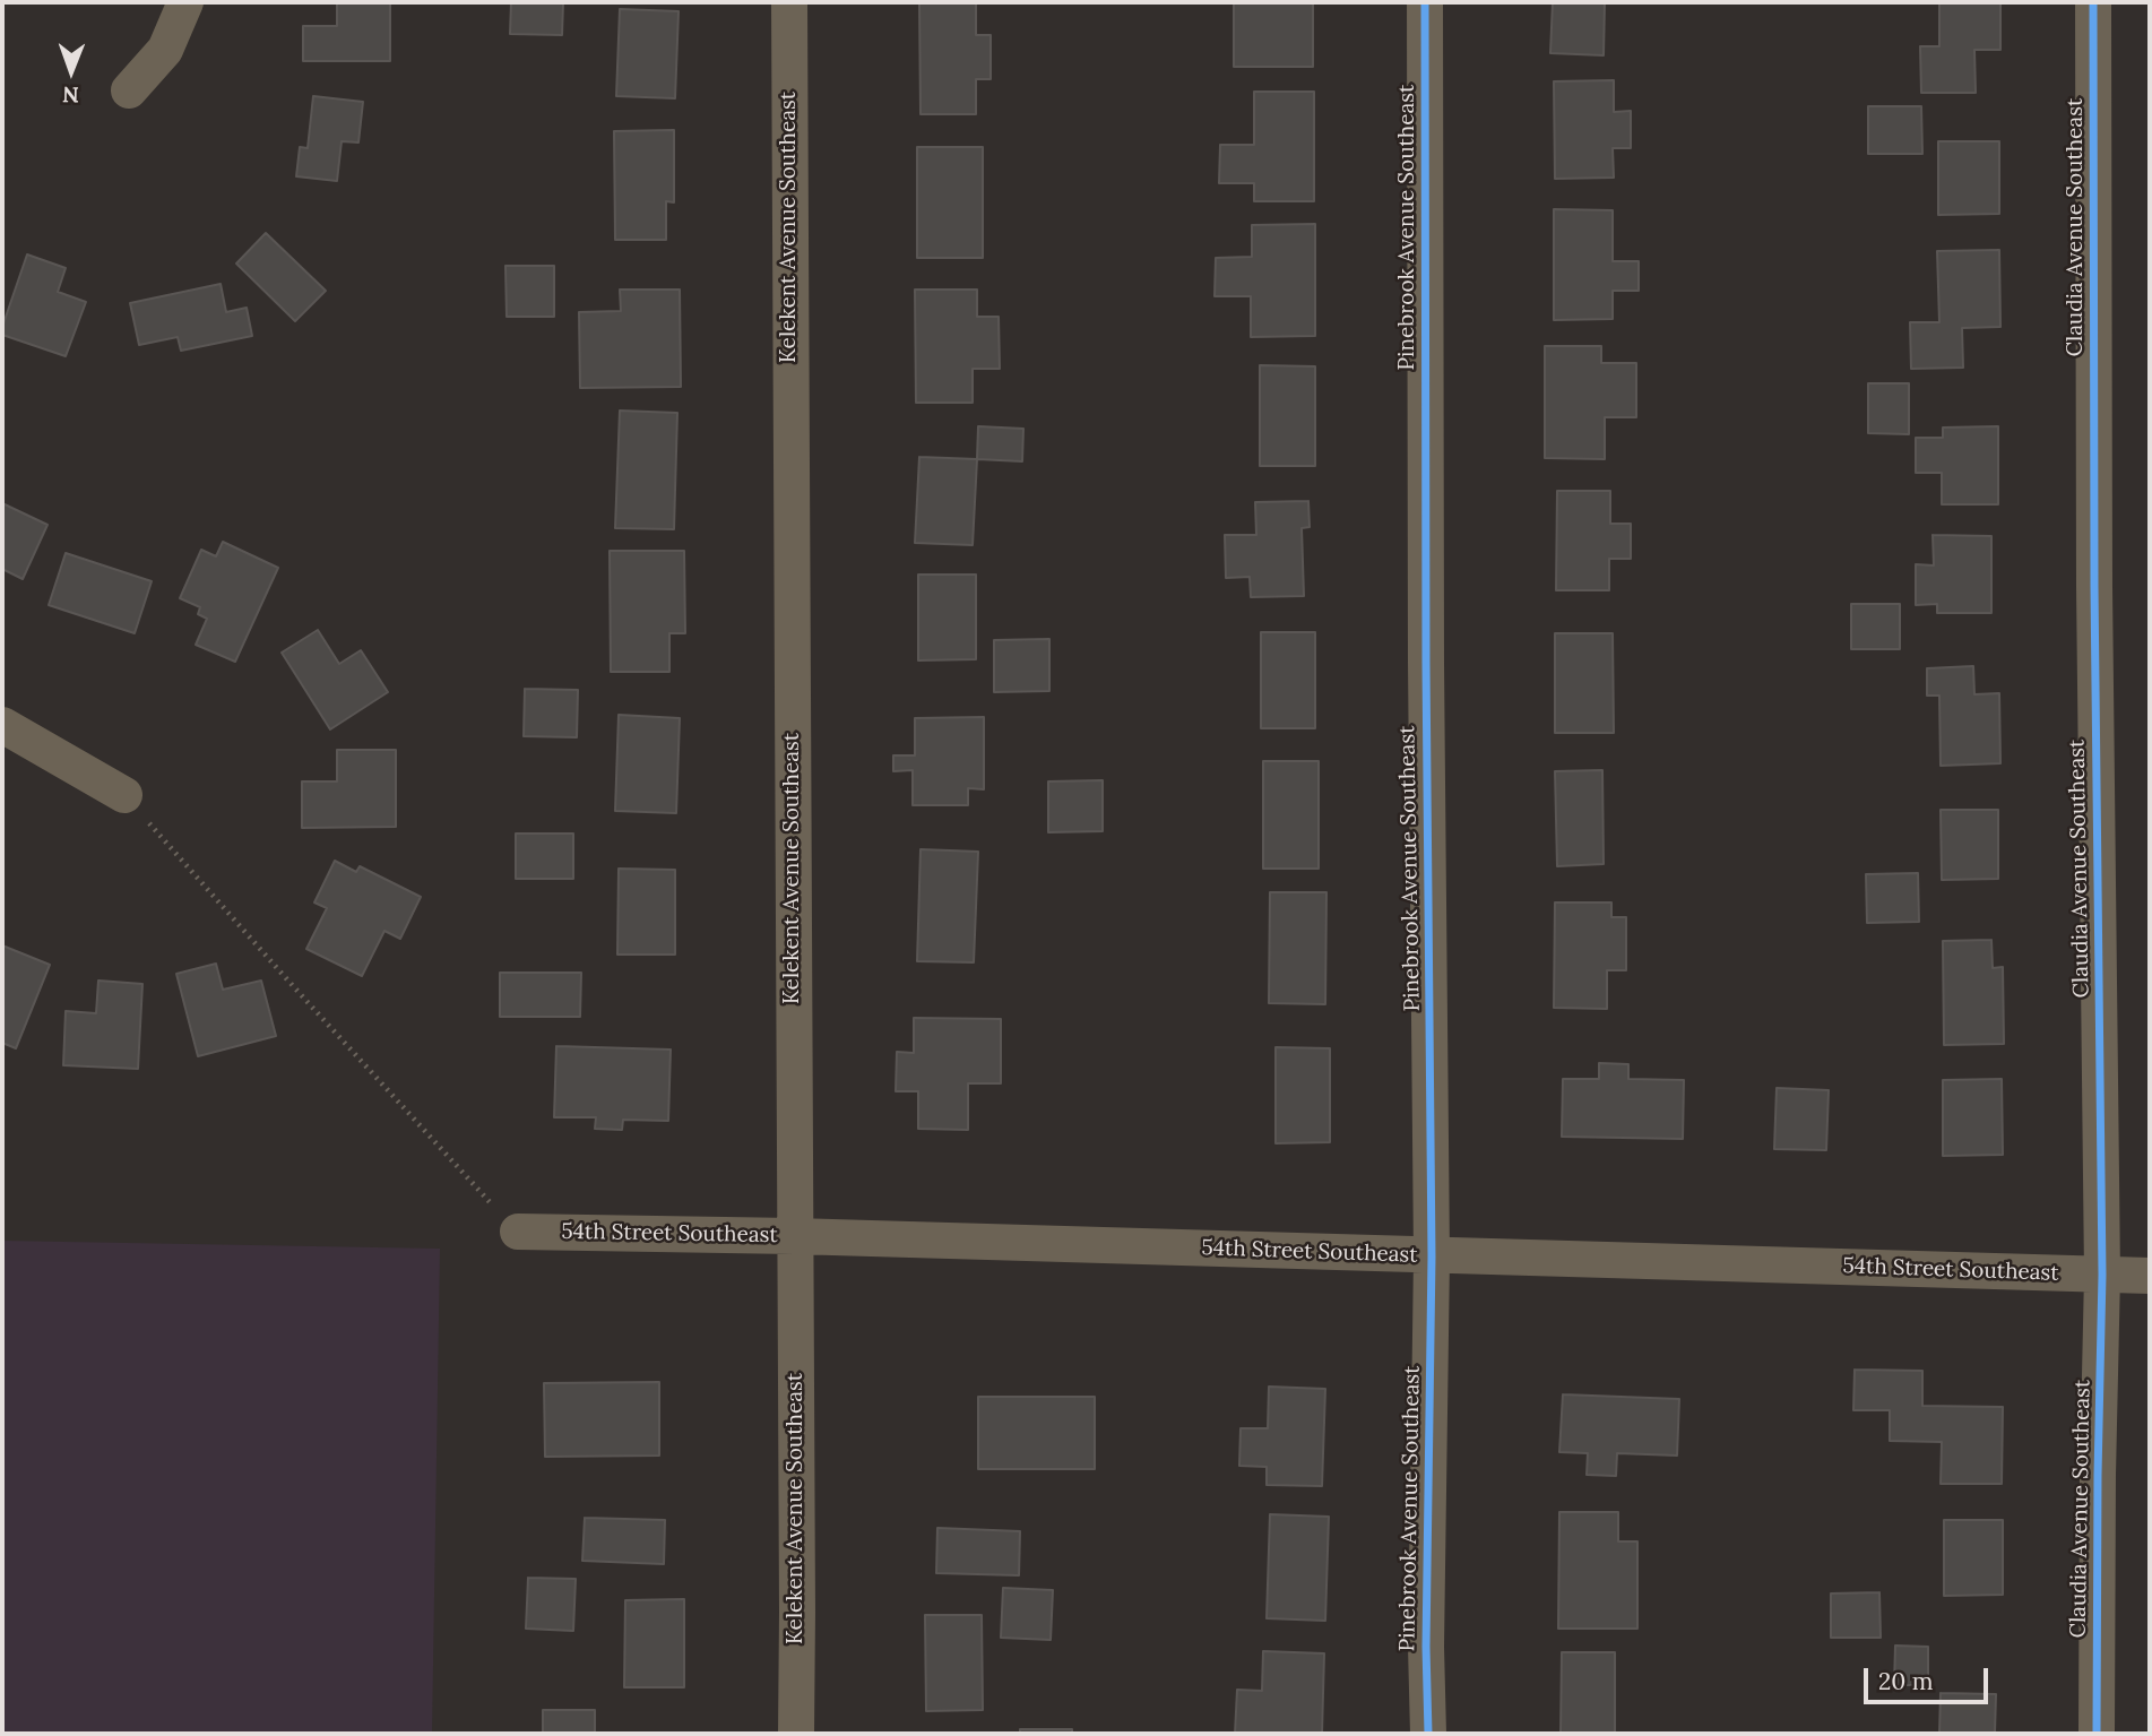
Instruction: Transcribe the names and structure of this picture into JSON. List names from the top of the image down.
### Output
{
  "streets": {
    "street": [
      "Kelekent Avenue Southeast",
      "Pinebrook Avenue Southeast",
      "Claudia Avenue Southeast",
      "54th Street Southeast"
    ]
  },
  "crossings": [
    ["Kelekent Avenue Southeast", "54th Street Southeast"],
    ["Pinebrook Avenue Southeast", "54th Street Southeast"],
    ["Claudia Avenue Southeast", "54th Street Southeast"]
  ],
  "scale_bar": "20 m",
  "north": "bottom"
}
